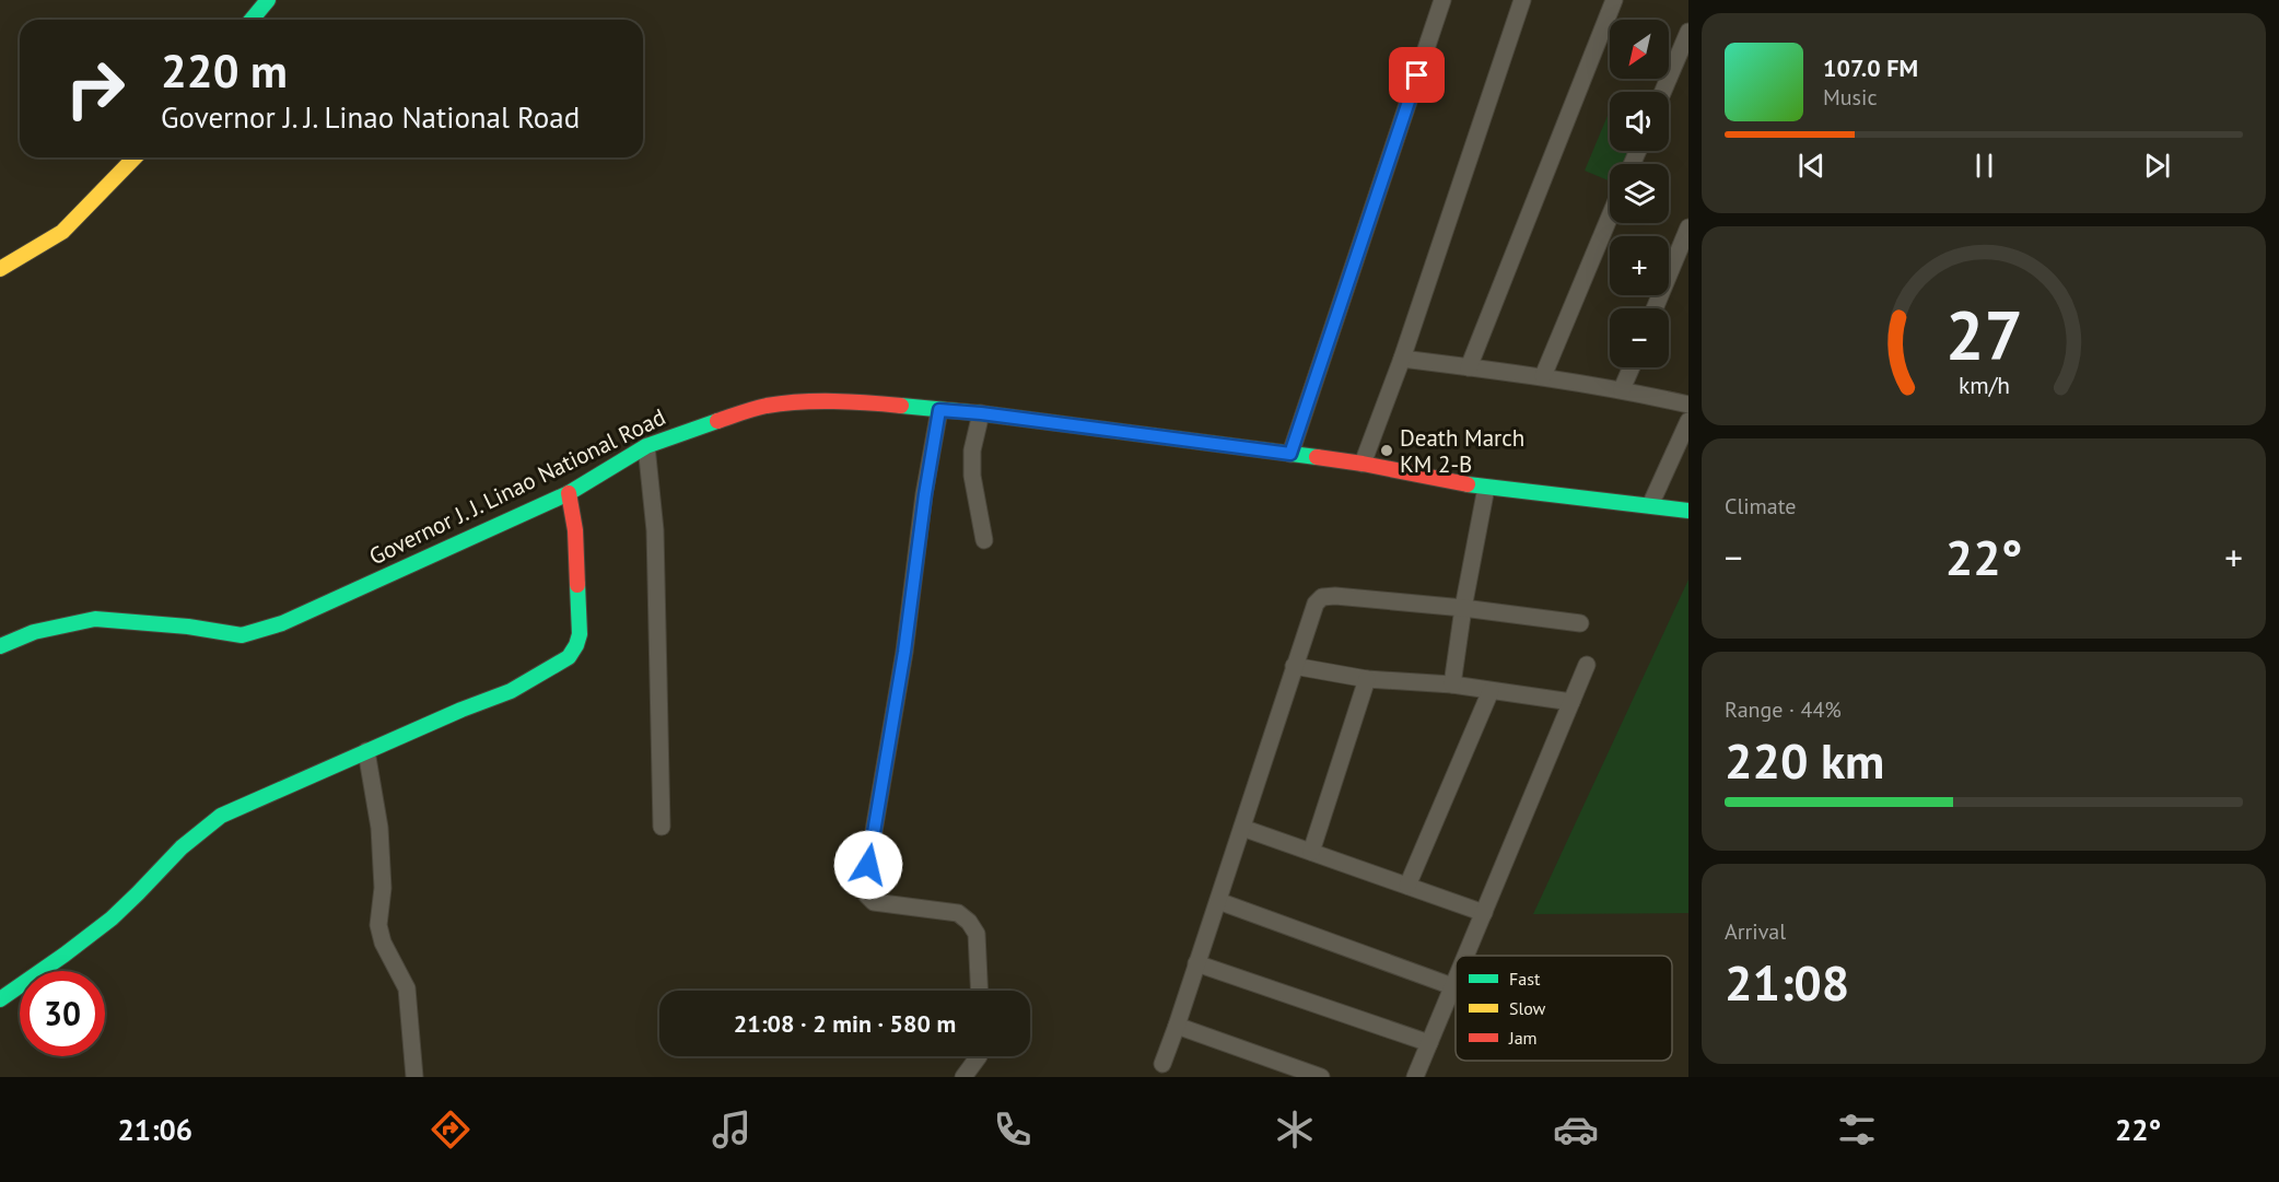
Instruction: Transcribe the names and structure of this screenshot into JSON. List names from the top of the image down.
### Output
{
  "streets": {
    "main road": ["Governor J. J. Linao National Road"]
  },
  "places": ["Death March KM 2-B"],
  "legend": ["Fast", "Slow", "Jam"],
  "north": "bottom left",
  "page": {
    "map_buttons": ["+", "−"],
    "turn": ["220 m", "Governor J. J. Linao National Road"],
    "song": ["107.0 FM", "Music"],
    "tile": [
      "Climate",
      ["Range · 44%", "220 km"],
      ["Arrival", "21:08"]
    ],
    "heat": ["−", "22°", "+"],
    "limit": "30",
    "trip": "21:08 · 2 min · 580 m",
    "tabs": ["21:06", "22°"],
    "gauge": ["27", "km/h"]
  }
}
